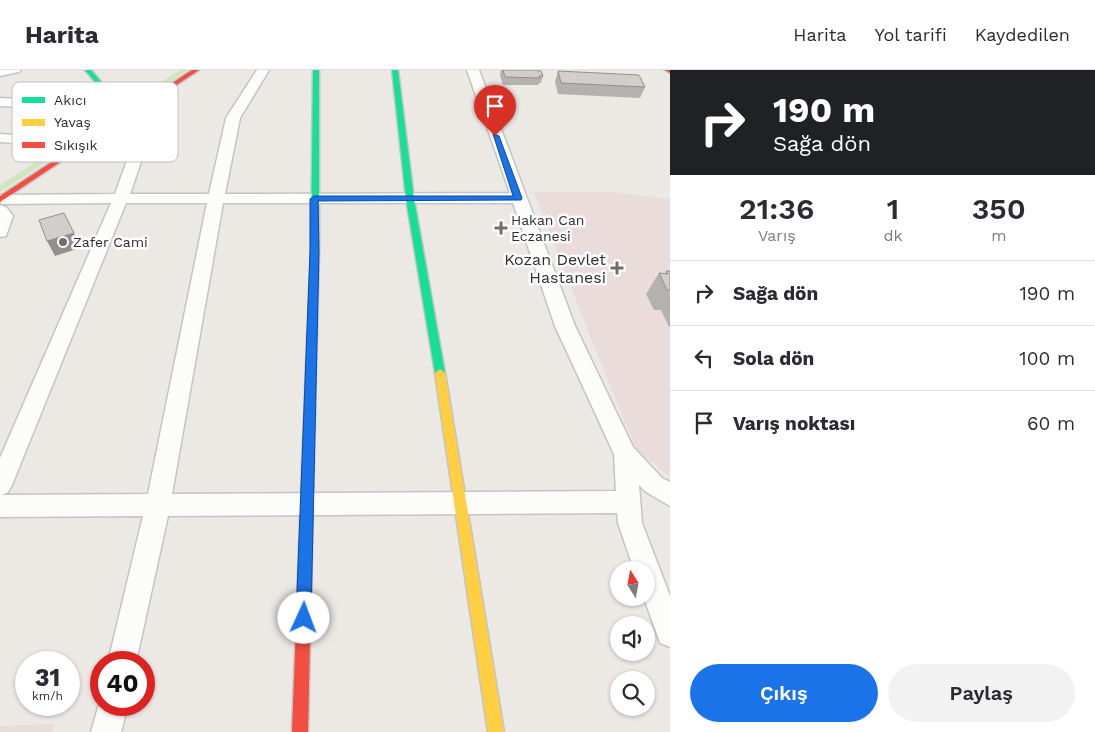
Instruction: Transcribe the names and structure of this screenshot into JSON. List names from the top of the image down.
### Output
{
  "places": {
    "health": ["Hakan Can Eczanesi", "Kozan Devlet Hastanesi"],
    "other": ["Zafer Cami"]
  },
  "legend": ["Akıcı", "Yavaş", "Sıkışık"],
  "north": "top",
  "page": {
    "header": "Harita",
    "nav": ["Harita", "Yol tarifi", "Kaydedilen"],
    "turn": ["190 m", "Sağa dön"],
    "eta": [
      "21:36",
      "Varış",
      "1",
      "dk",
      "350",
      "m"
    ],
    "list": [
      {
        "name": "Sağa dön",
        "value": "190 m"
      },
      {
        "name": "Sola dön",
        "value": "100 m"
      },
      {
        "name": "Varış noktası",
        "value": "60 m"
      }
    ],
    "speed": "31 km/h",
    "limit": "40",
    "buttons": ["Çıkış", "Paylaş"]
  }
}
